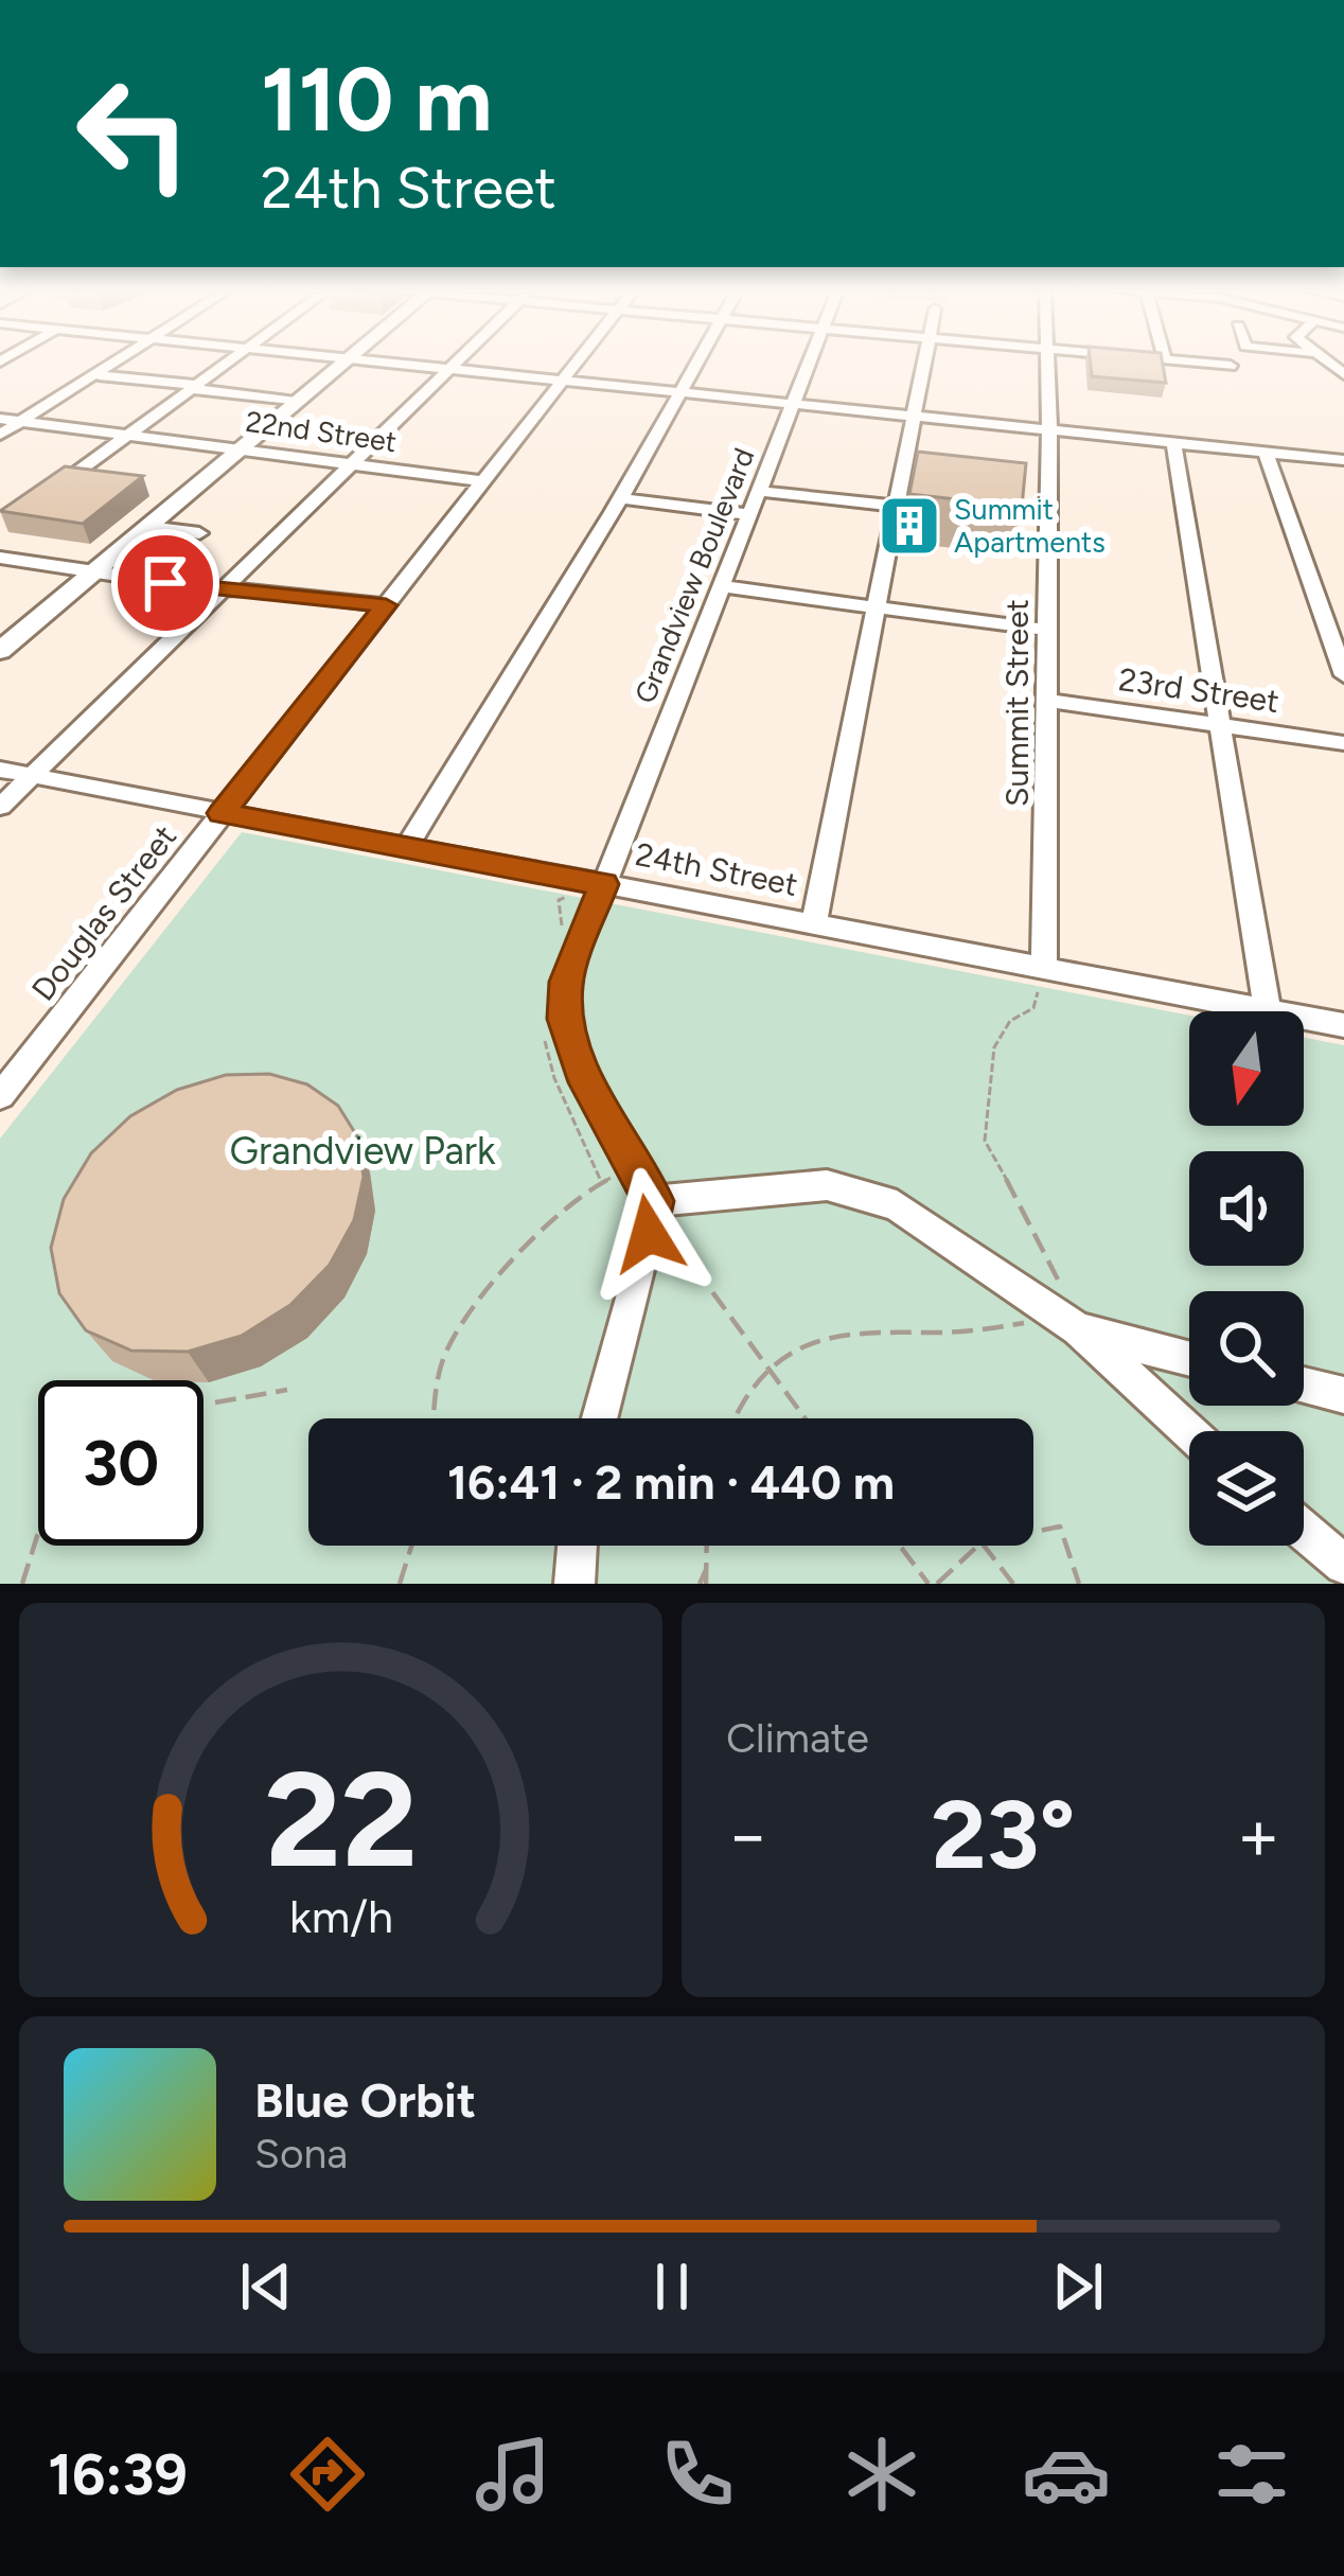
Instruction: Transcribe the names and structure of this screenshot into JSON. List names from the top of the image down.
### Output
{
  "streets": {
    "street": [
      "22nd Street",
      "Grandview Boulevard",
      "23rd Street",
      "Summit Street",
      "24th Street",
      "Douglas Street"
    ]
  },
  "crossings": [
    ["22nd Street", "Douglas Street"],
    ["Grandview Boulevard", "24th Street"],
    ["23rd Street", "Summit Street"],
    ["Summit Street", "24th Street"],
    ["24th Street", "Douglas Street"]
  ],
  "parks": ["Grandview Park"],
  "places": {
    "building": ["Summit Apartments"]
  },
  "north": "bottom",
  "page": {
    "turn": ["110 m", "24th Street"],
    "limit": "30",
    "trip": "16:41 · 2 min · 440 m",
    "tile": "Climate",
    "heat": ["−", "23°", "+"],
    "song": ["Blue Orbit", "Sona"],
    "tabs": "16:39",
    "gauge": ["22", "km/h"]
  }
}
